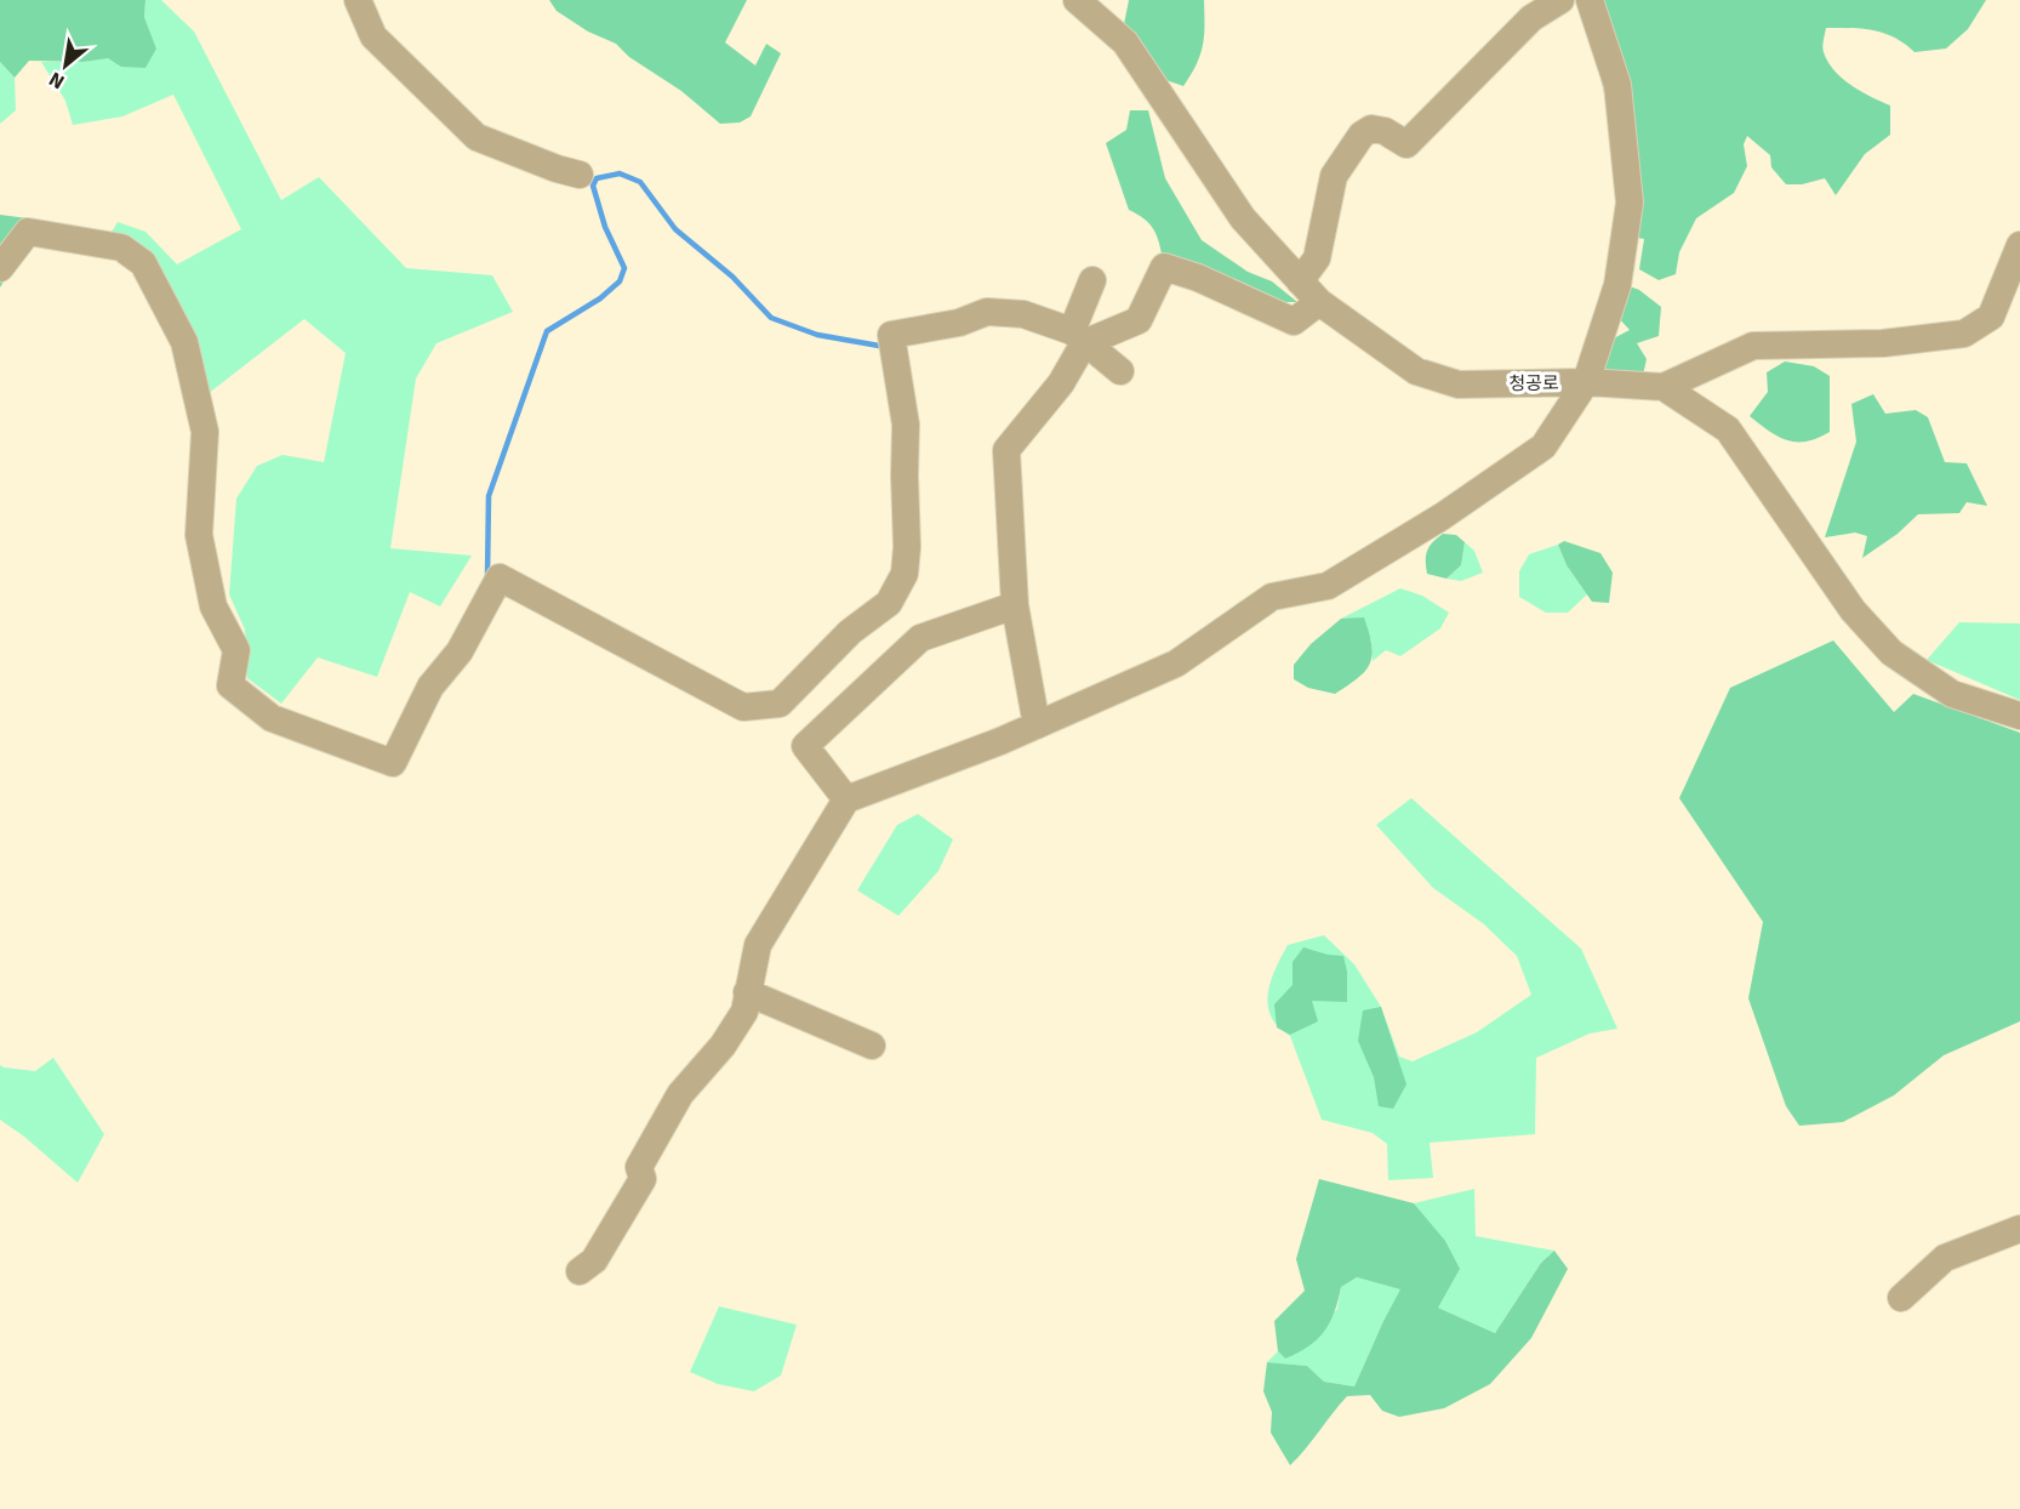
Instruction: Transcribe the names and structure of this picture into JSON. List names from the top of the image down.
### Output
{
  "streets": {
    "street": ["청공로"]
  },
  "north": "bottom left"
}
